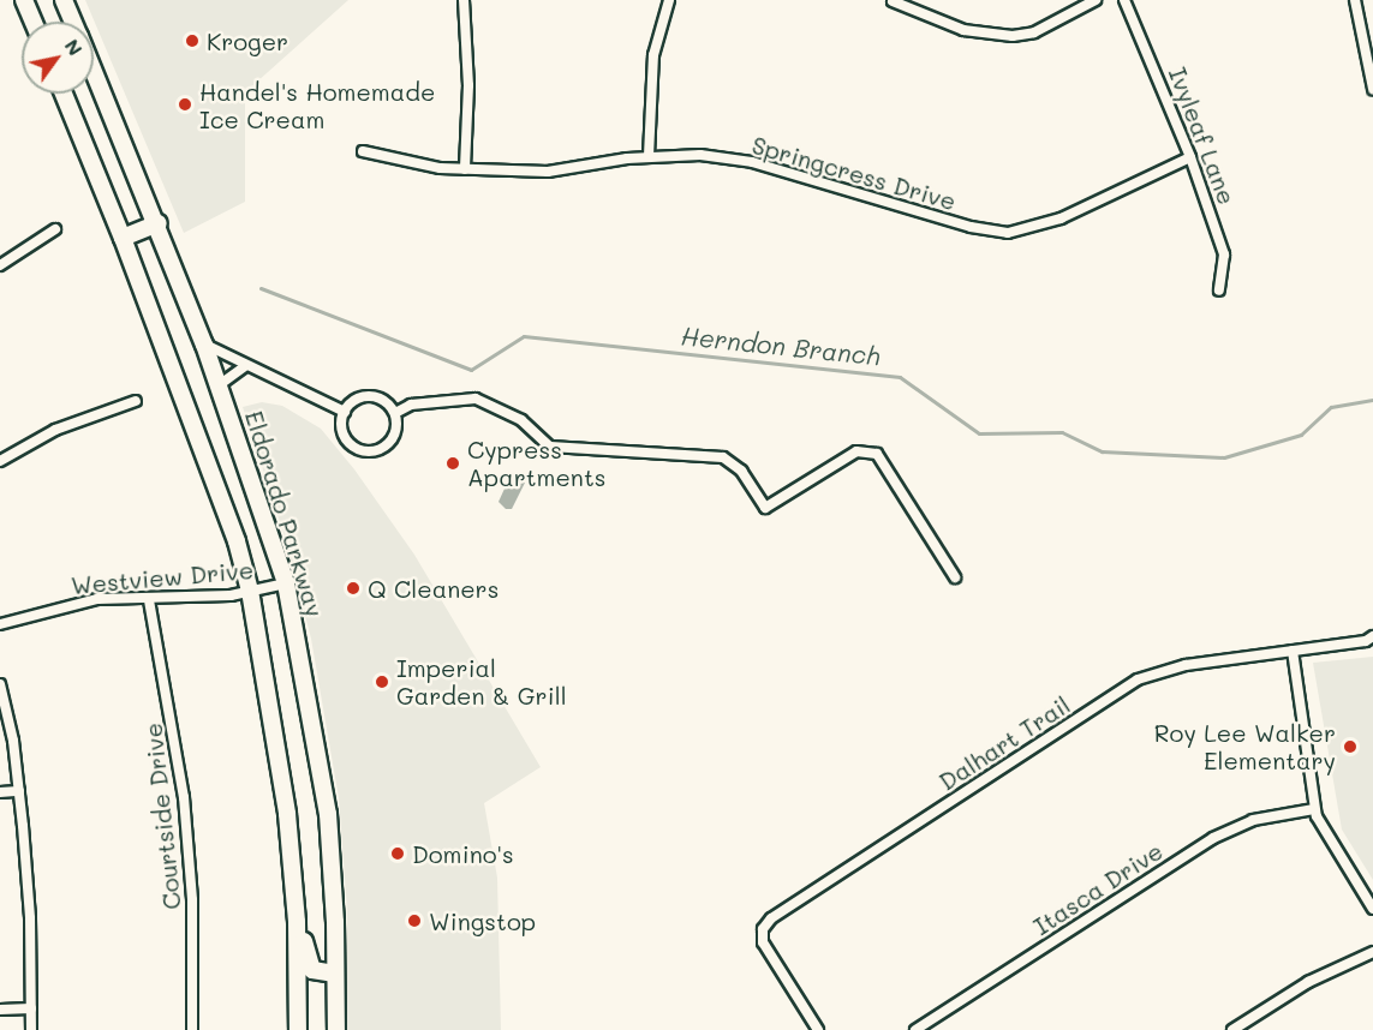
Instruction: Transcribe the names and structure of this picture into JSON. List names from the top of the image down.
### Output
{
  "streets": {
    "main road": ["Eldorado Parkway"],
    "street": [
      "Ivyleaf Lane",
      "Springcress Drive",
      "Westview Drive",
      "Dalhart Trail",
      "Courtside Drive",
      "Itasca Drive"
    ]
  },
  "crossings": [
    ["Ivyleaf Lane", "Springcress Drive"],
    ["Eldorado Parkway", "Westview Drive"],
    ["Westview Drive", "Courtside Drive"]
  ],
  "water": ["Herndon Branch"],
  "places": [
    "Kroger",
    "Handel's Homemade Ice Cream",
    "Cypress Apartments",
    "Q Cleaners",
    "Imperial Garden & Grill",
    "Roy Lee Walker Elementary",
    "Domino's",
    "Wingstop"
  ],
  "north": "top right"
}
